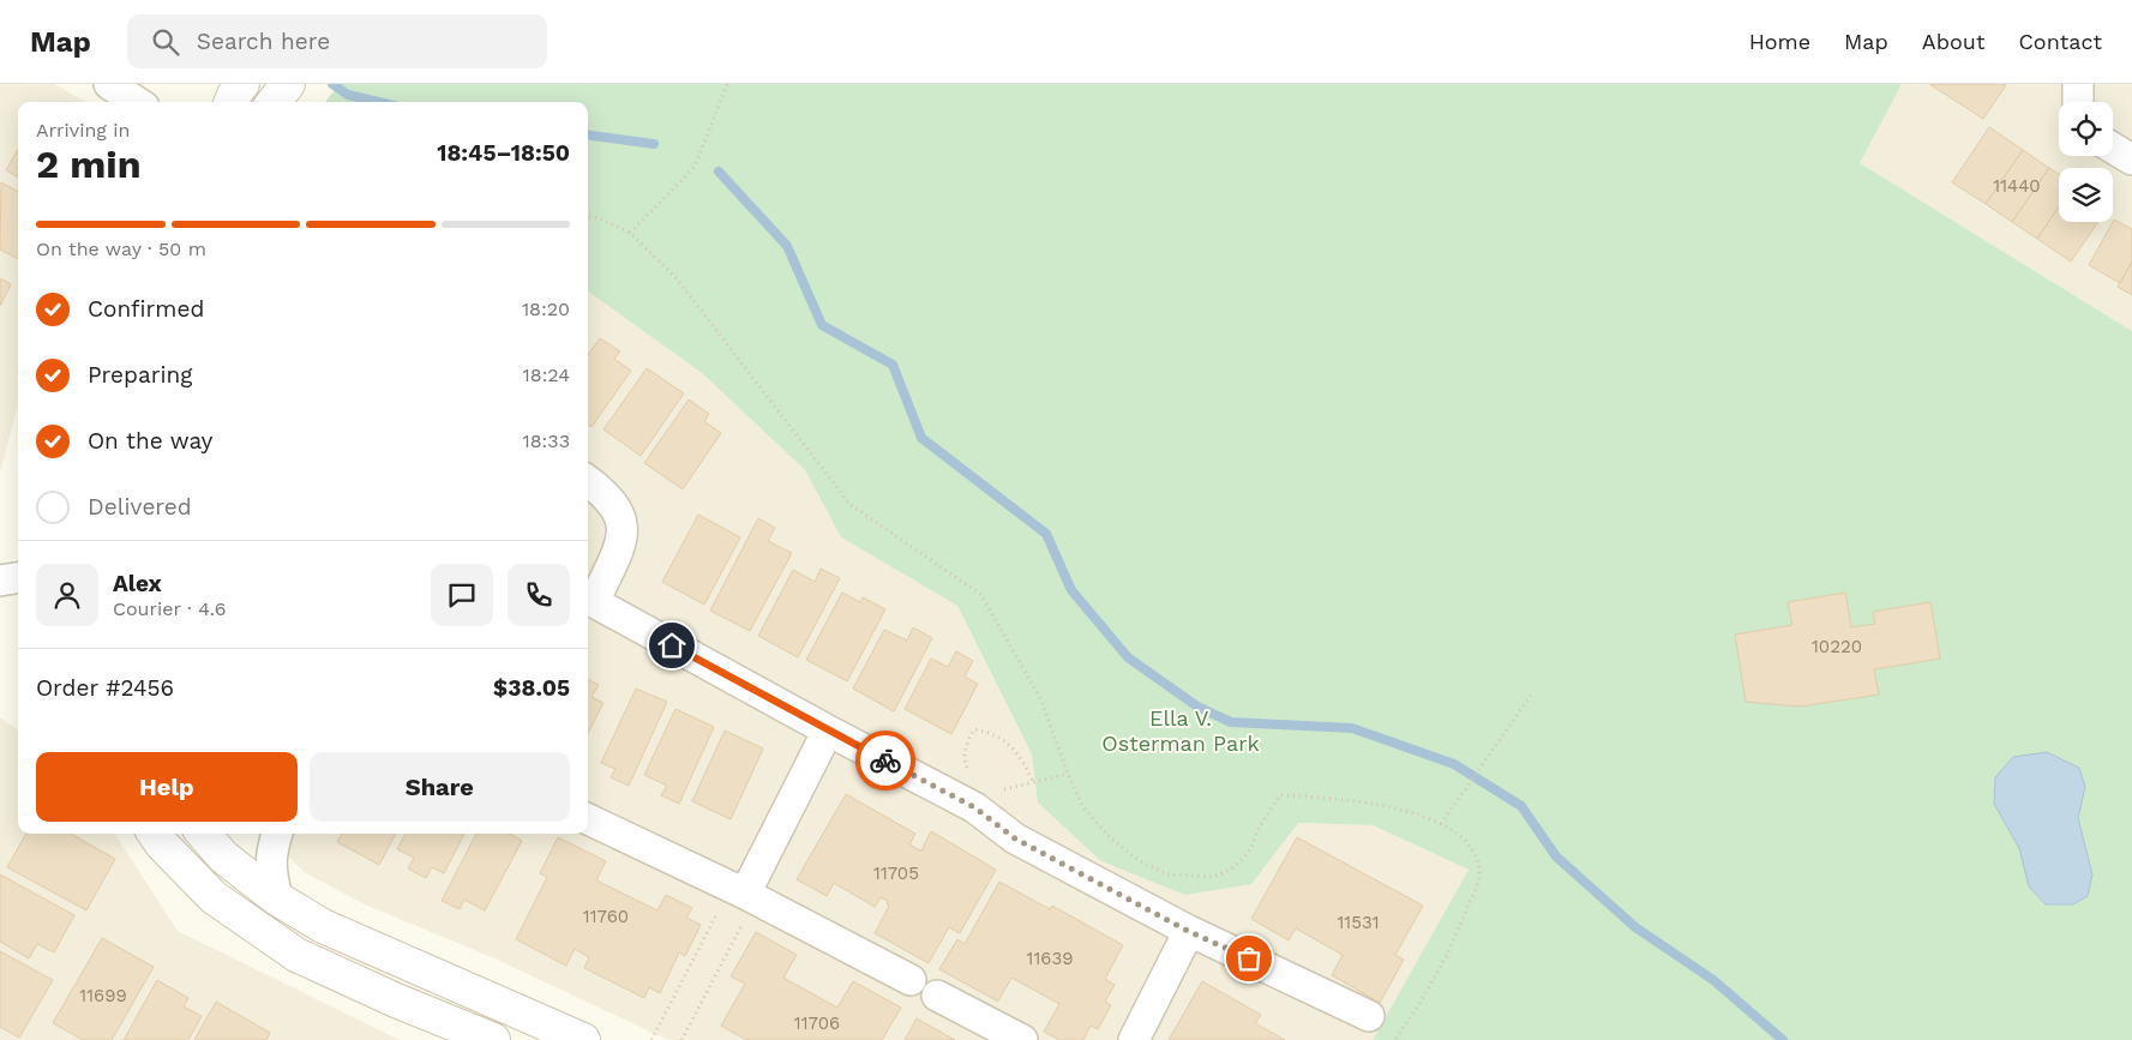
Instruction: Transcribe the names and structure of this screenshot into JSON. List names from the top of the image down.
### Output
{
  "parks": ["Ella V. Osterman Park"],
  "house_numbers": [
    "11440",
    "10220",
    "11705",
    "11760",
    "11531",
    "11639",
    "11699",
    "11706"
  ],
  "page": {
    "header": "Map",
    "search": "Search here",
    "nav": [
      "Home",
      "Map",
      "About",
      "Contact"
    ],
    "heading": ["2 min", "Arriving in", "18:45–18:50"],
    "panel": [
      "Alex",
      "Courier · 4.6",
      "Order #2456",
      "$38.05"
    ],
    "bar": "On the way · 50 m",
    "list": [
      ["Confirmed", "18:20"],
      ["Preparing", "18:24"],
      ["On the way", "18:33"],
      "Delivered"
    ],
    "buttons": ["Help", "Share"]
  }
}
